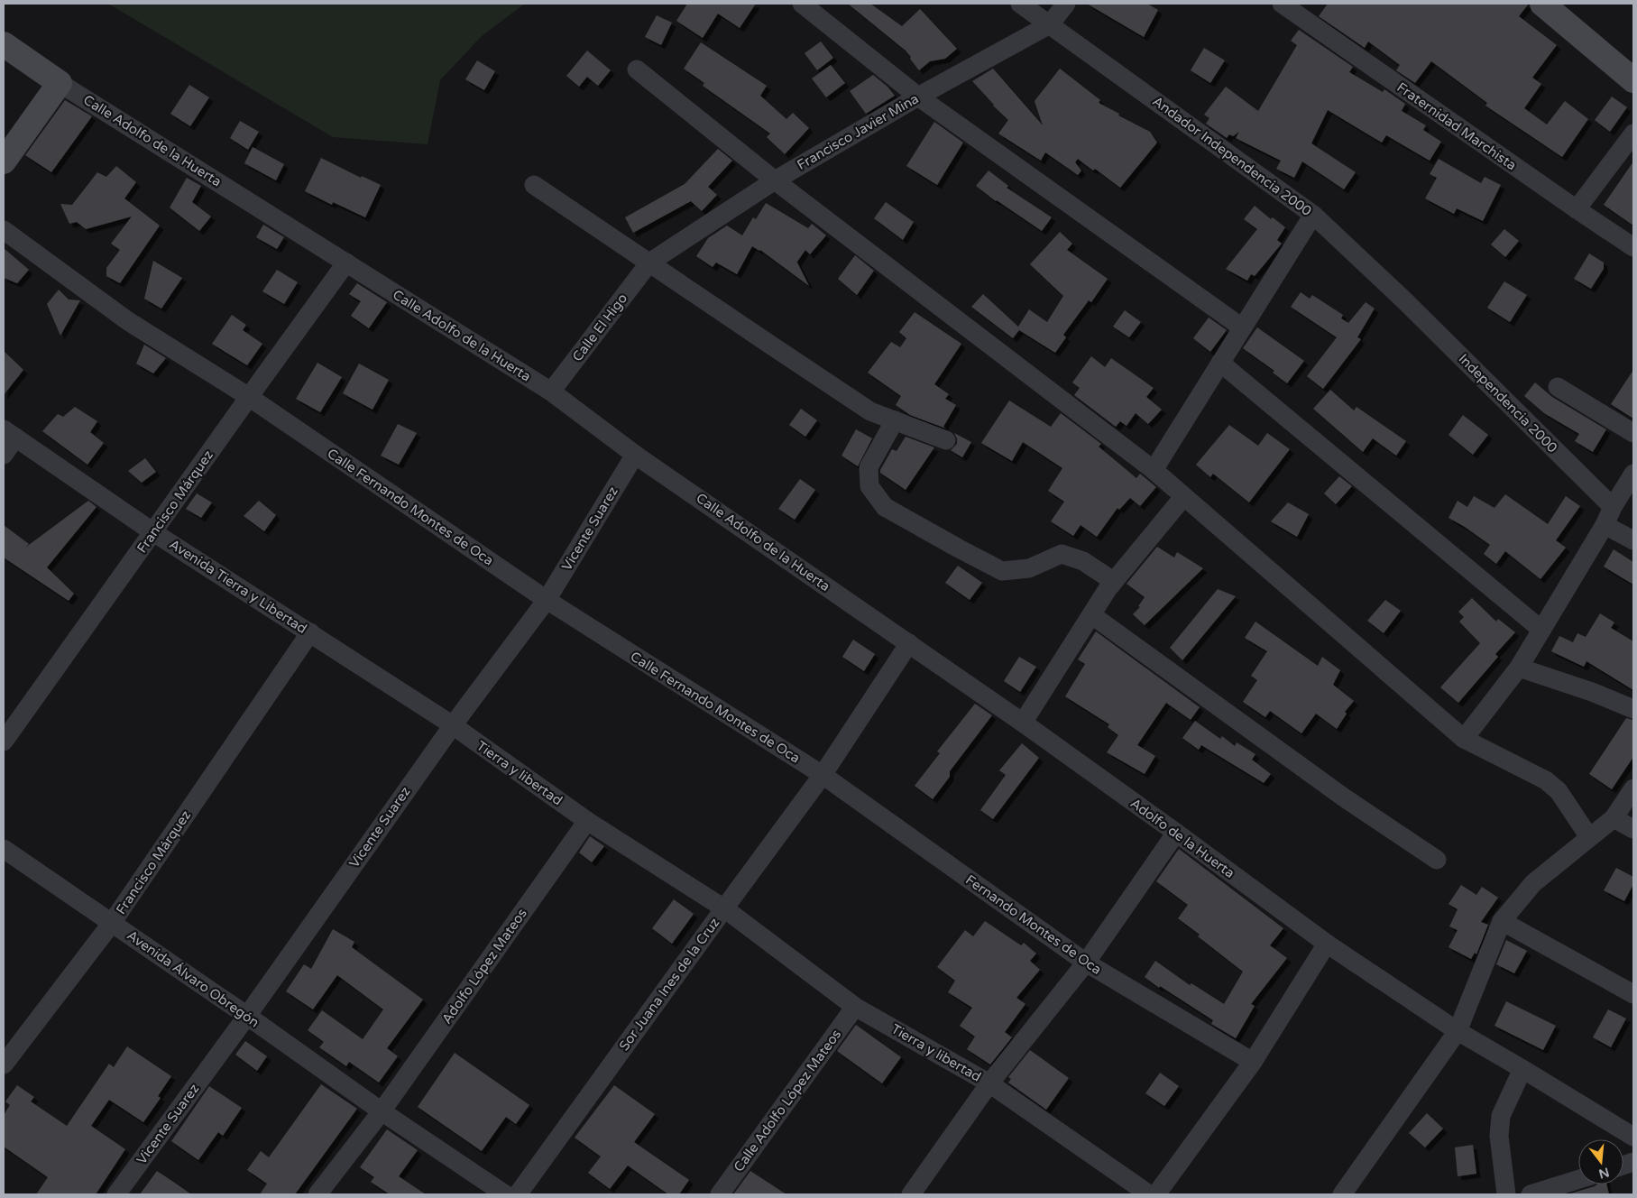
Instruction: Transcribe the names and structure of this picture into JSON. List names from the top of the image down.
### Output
{
  "streets": {
    "street": [
      "Fraternidad Marchista",
      "Francisco Javier Mina",
      "Calle Adolfo de la Huerta",
      "Andador Independencia 2000",
      "Calle El Higo",
      "Independencia 2000",
      "Francisco Márquez",
      "Calle Fernando Montes de Oca",
      "Vicente Suarez",
      "Avenida Tierra y Libertad",
      "Tierra y libertad",
      "Adolfo de la Huerta",
      "Fernando Montes de Oca",
      "Adolfo López Mateos",
      "Avenida Álvaro Obregón",
      "Sor Juana Ines de la Cruz",
      "Calle Adolfo López Mateos"
    ]
  },
  "crossings": [
    ["Francisco Javier Mina", "Andador Independencia 2000"],
    ["Francisco Javier Mina", "Calle El Higo"],
    ["Calle Adolfo de la Huerta", "Calle El Higo"],
    ["Calle Adolfo de la Huerta", "Francisco Márquez"],
    ["Calle Adolfo de la Huerta", "Vicente Suarez"],
    ["Calle Adolfo de la Huerta", "Adolfo de la Huerta"],
    ["Calle Adolfo de la Huerta", "Sor Juana Ines de la Cruz"],
    ["Andador Independencia 2000", "Independencia 2000"],
    ["Francisco Márquez", "Calle Fernando Montes de Oca"],
    ["Francisco Márquez", "Avenida Tierra y Libertad"],
    ["Francisco Márquez", "Avenida Álvaro Obregón"],
    ["Calle Fernando Montes de Oca", "Vicente Suarez"],
    ["Calle Fernando Montes de Oca", "Fernando Montes de Oca"],
    ["Calle Fernando Montes de Oca", "Sor Juana Ines de la Cruz"],
    ["Vicente Suarez", "Avenida Tierra y Libertad"],
    ["Vicente Suarez", "Tierra y libertad"],
    ["Vicente Suarez", "Avenida Álvaro Obregón"],
    ["Avenida Tierra y Libertad", "Tierra y libertad"],
    ["Tierra y libertad", "Adolfo López Mateos"],
    ["Tierra y libertad", "Sor Juana Ines de la Cruz"],
    ["Tierra y libertad", "Calle Adolfo López Mateos"],
    ["Adolfo de la Huerta", "Sor Juana Ines de la Cruz"],
    ["Fernando Montes de Oca", "Sor Juana Ines de la Cruz"],
    ["Adolfo López Mateos", "Avenida Álvaro Obregón"]
  ],
  "north": "bottom"
}
